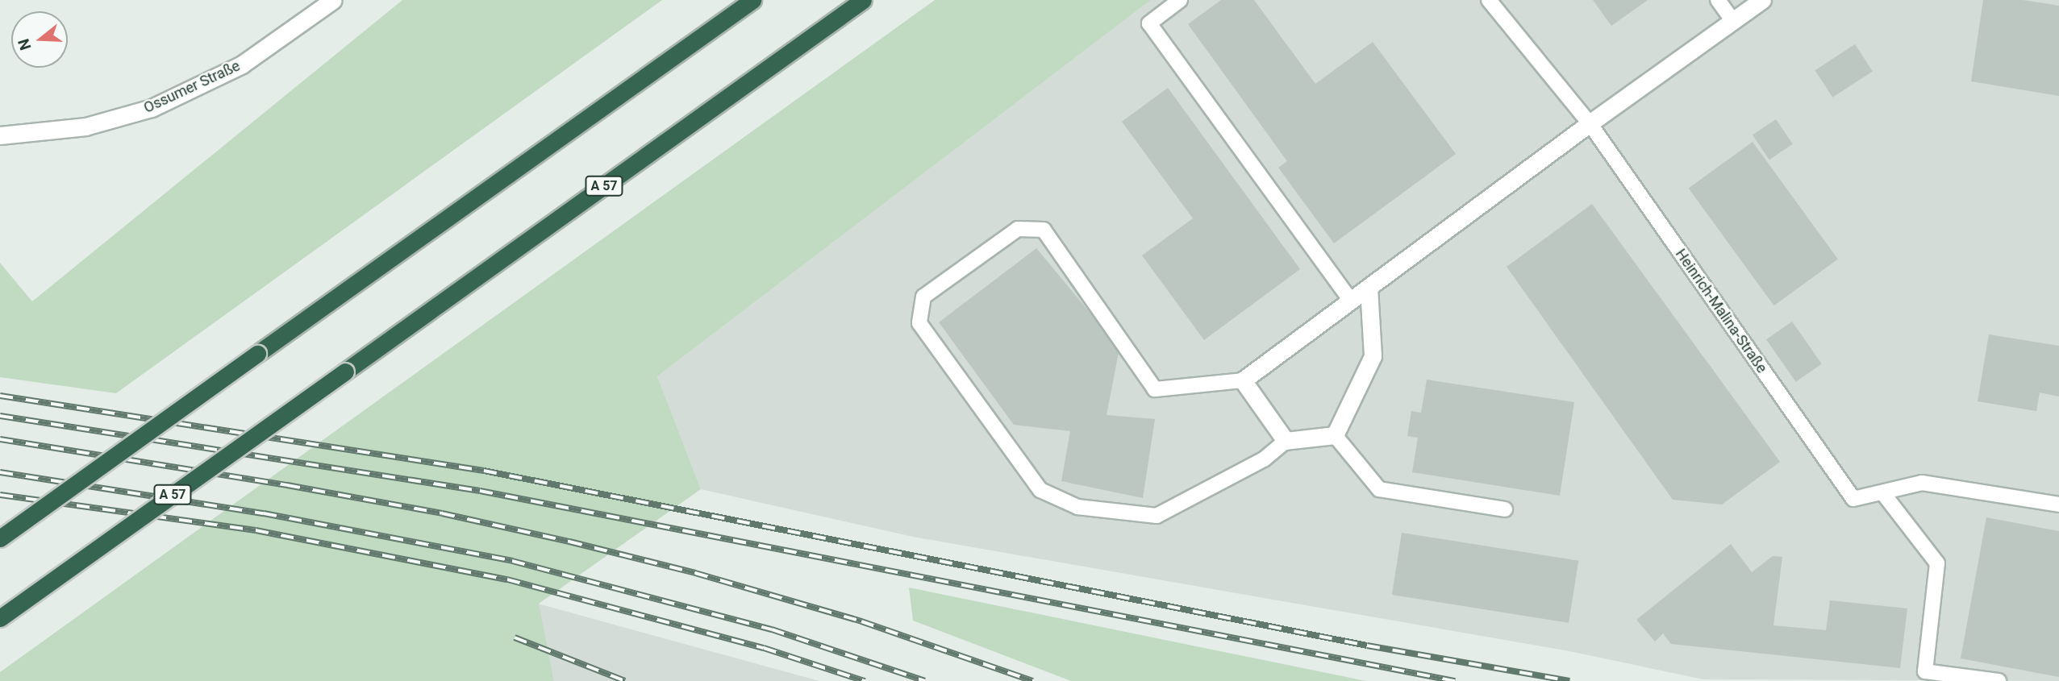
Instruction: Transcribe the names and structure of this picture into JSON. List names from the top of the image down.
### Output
{
  "streets": {
    "highway": ["A 57"],
    "street": ["Ossumer Straße"],
    "lane": ["Heinrich-Malina-Straße"]
  },
  "north": "left"
}
